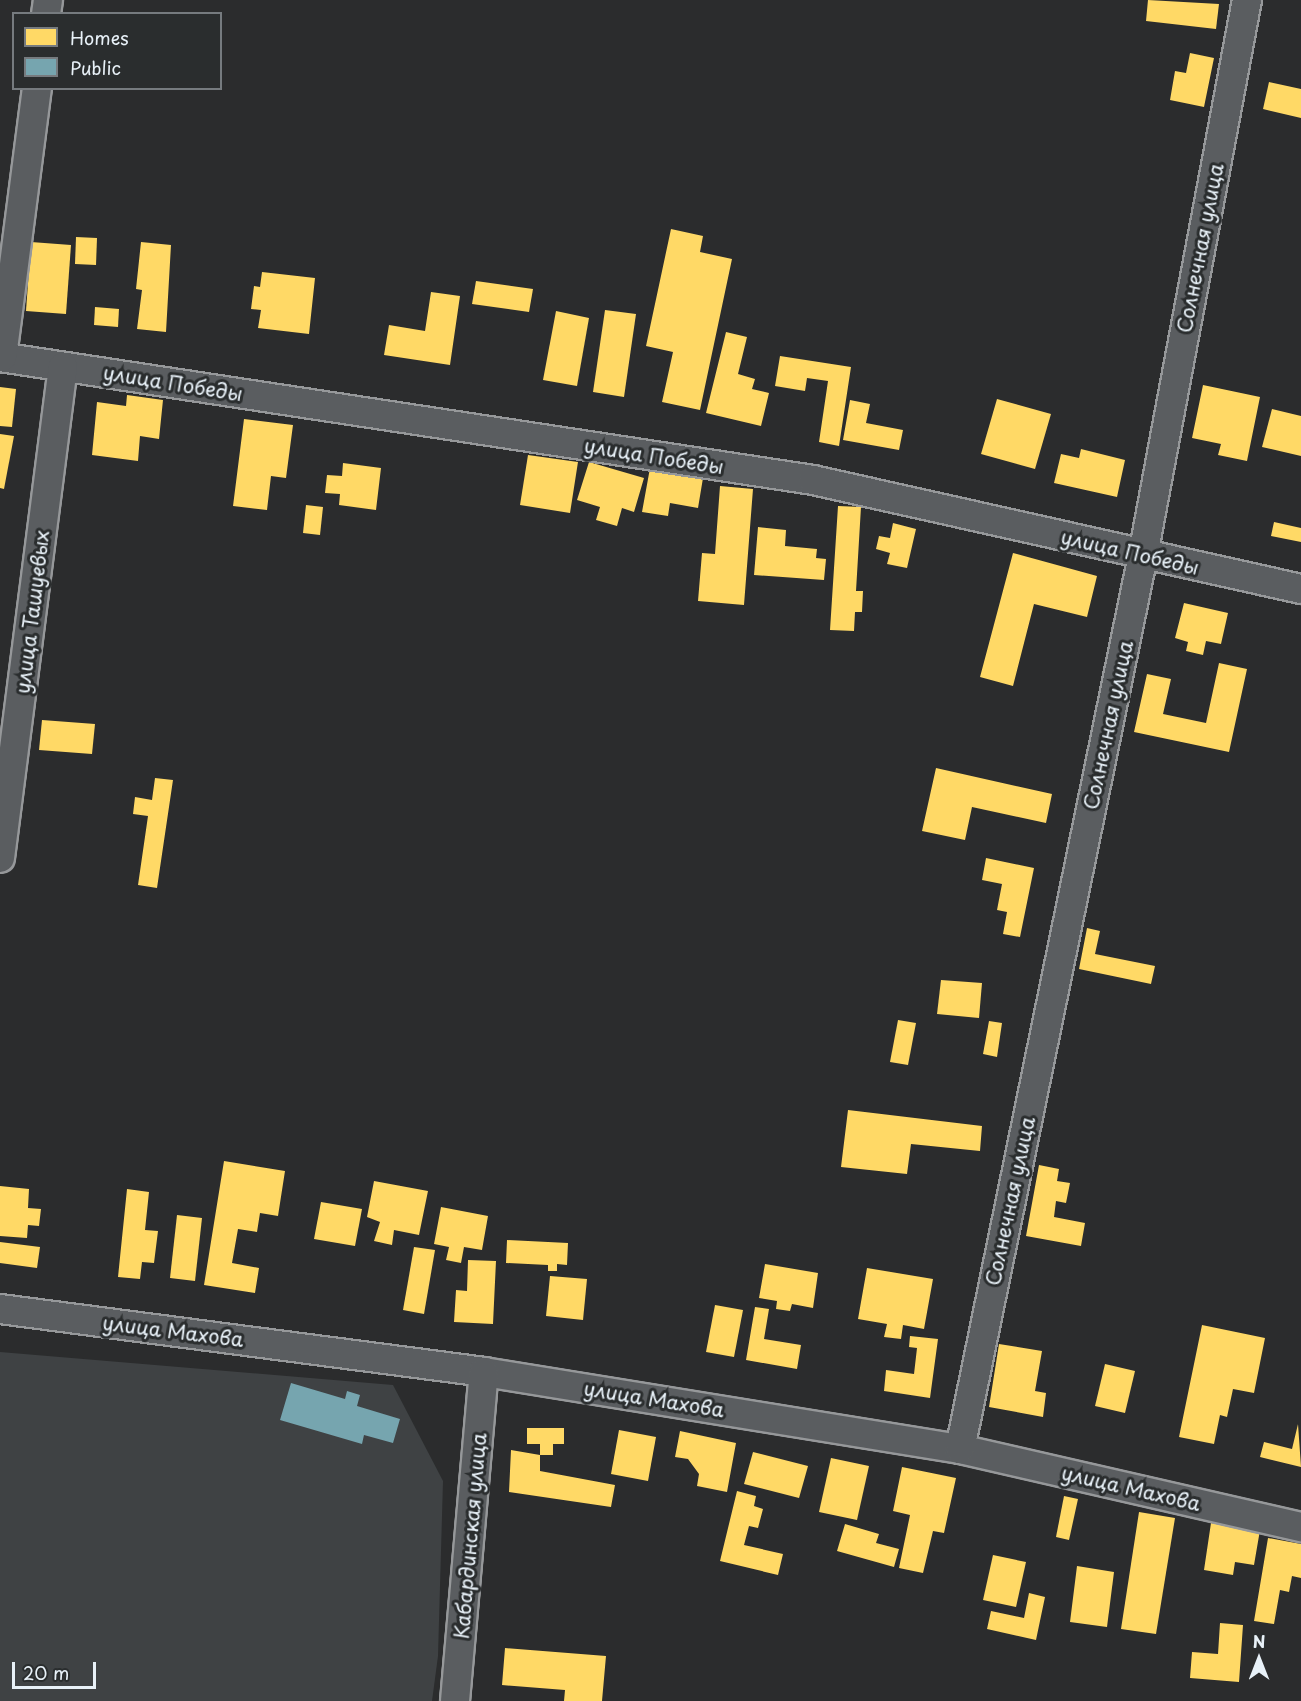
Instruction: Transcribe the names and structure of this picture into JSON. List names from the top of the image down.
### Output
{
  "streets": {
    "street": [
      "Солнечная улица",
      "улица Победы",
      "улица Ташуевых",
      "улица Махова",
      "Кабардинская улица"
    ]
  },
  "crossings": [
    ["Солнечная улица", "улица Победы"],
    ["Солнечная улица", "улица Махова"],
    ["улица Победы", "улица Ташуевых"],
    ["улица Махова", "Кабардинская улица"]
  ],
  "legend": ["Homes", "Public"],
  "scale_bar": "20 m",
  "north": "top"
}
